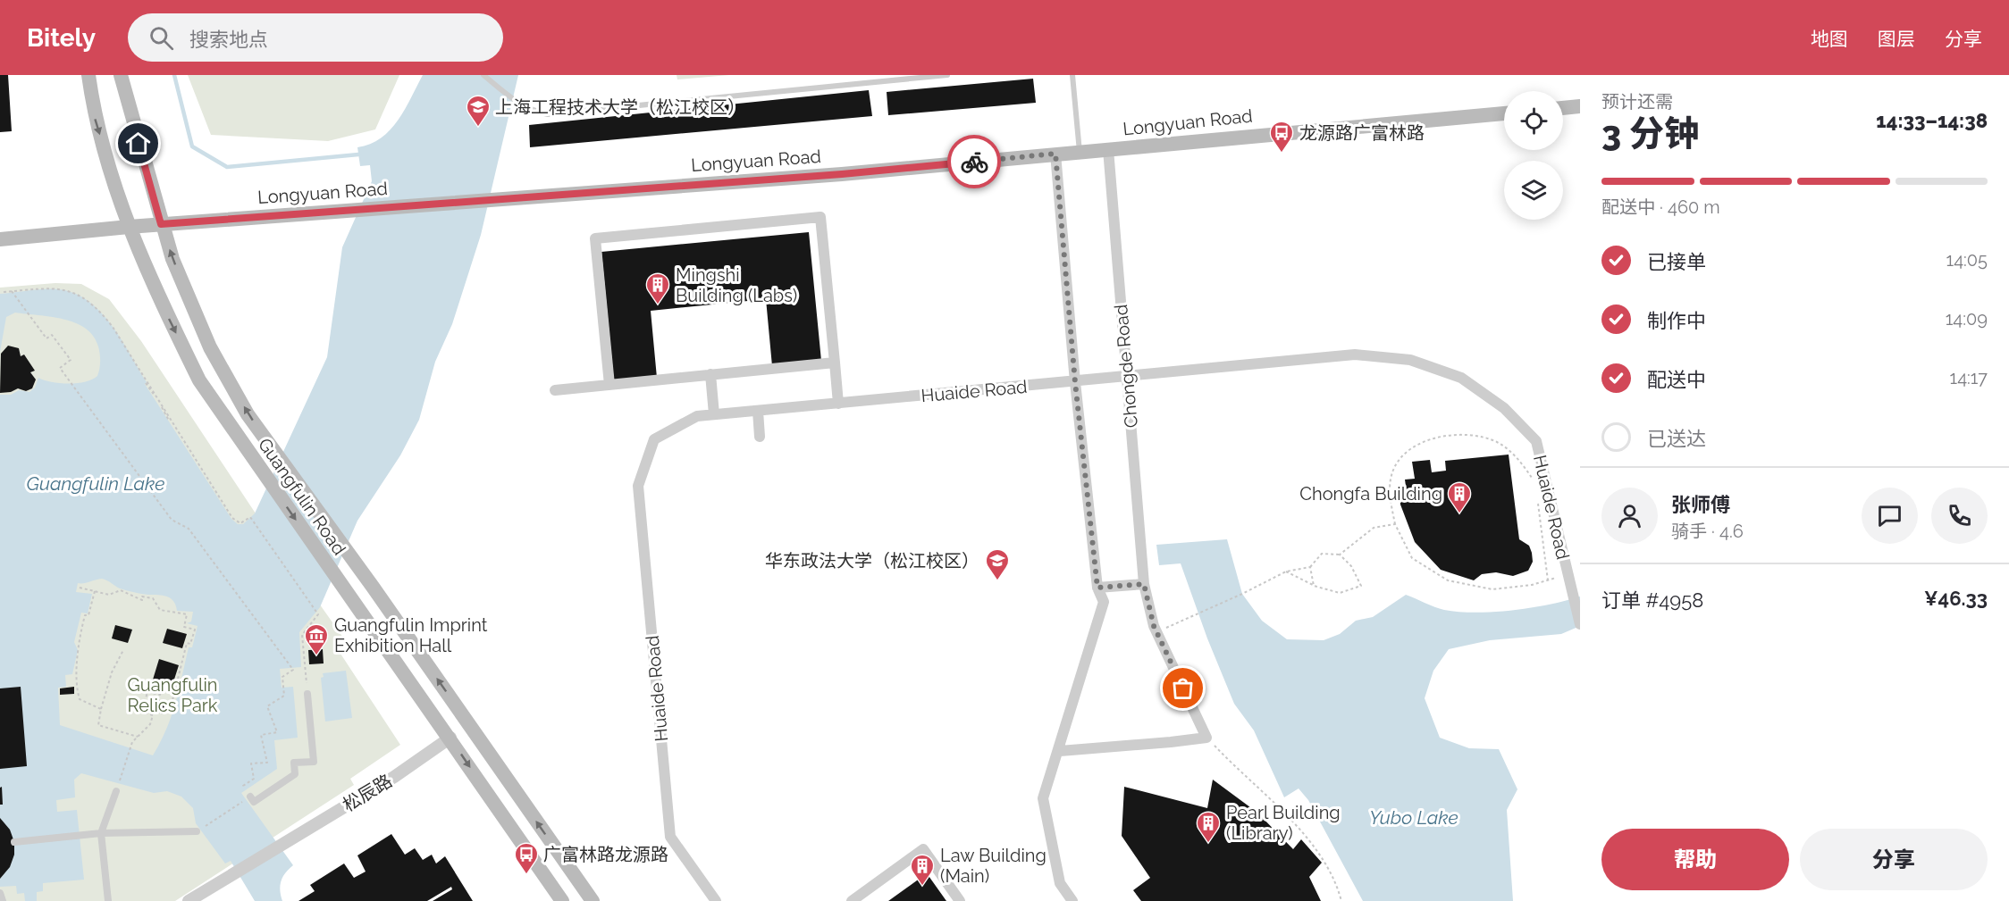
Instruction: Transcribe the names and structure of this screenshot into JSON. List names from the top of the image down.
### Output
{
  "streets": {
    "main road": ["Longyuan Road", "Guangfulin Road"],
    "street": ["Chongde Road", "Huaide Road", "松辰路"]
  },
  "crossings": [
    ["Longyuan Road", "Chongde Road"],
    ["Longyuan Road", "Guangfulin Road"],
    ["Chongde Road", "Huaide Road"],
    ["Guangfulin Road", "松辰路"]
  ],
  "water": ["Guangfulin Lake", "Yubo Lake"],
  "parks": ["Guangfulin Relics Park"],
  "places": {
    "school or university": ["上海工程技术大学（松江校区）", "华东政法大学（松江校区）"],
    "bus stop": ["龙源路广富林路", "广富林路龙源路"],
    "building": [
      "Mingshi Building (Labs)",
      "Chongfa Building",
      "Pearl Building (Library)",
      "Law Building (Main)"
    ],
    "museum": ["Guangfulin Imprint Exhibition Hall"]
  },
  "page": {
    "header": "Bitely",
    "search": "搜索地点",
    "nav": ["地图", "图层", "分享"],
    "heading": ["3 分钟", "预计还需", "14:33–14:38"],
    "panel": [
      "张师傅",
      "骑手 · 4.6",
      "订单 #4958",
      "¥46.33"
    ],
    "bar": "配送中 · 460 m",
    "list": [
      ["已接单", "14:05"],
      ["制作中", "14:09"],
      ["配送中", "14:17"],
      "已送达"
    ],
    "buttons": ["帮助", "分享"]
  }
}
